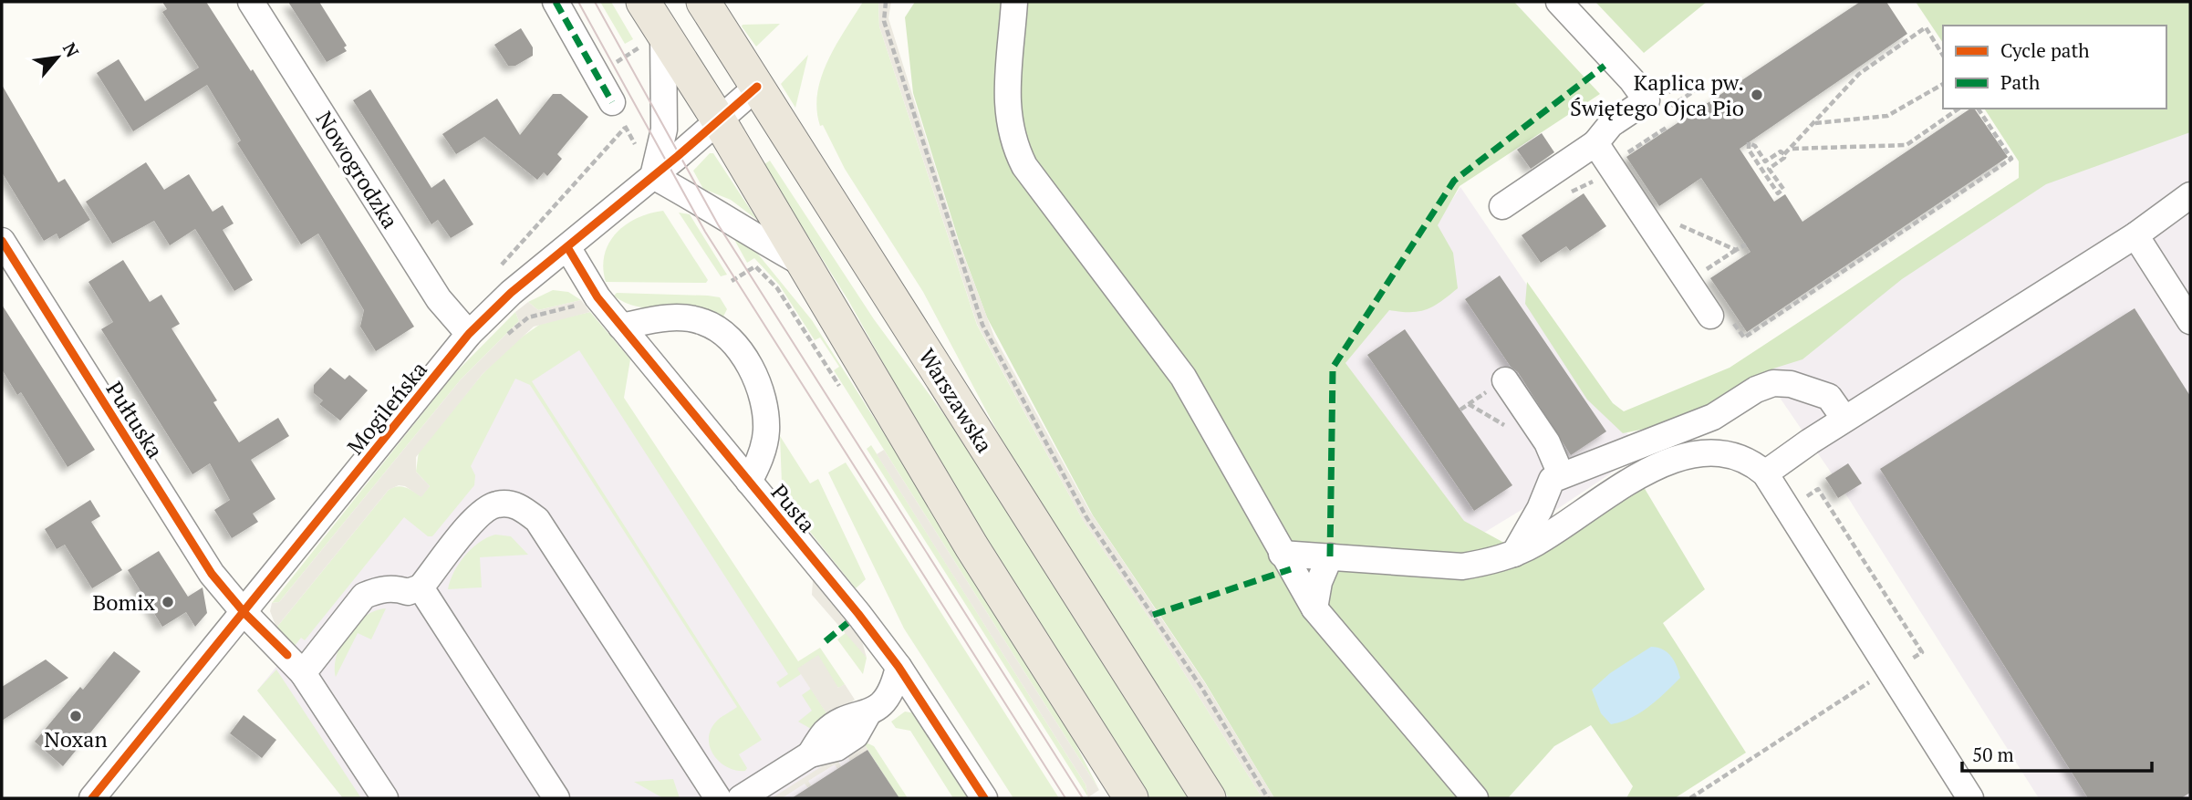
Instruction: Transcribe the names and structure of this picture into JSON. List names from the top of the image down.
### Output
{
  "streets": {
    "main road": ["Warszawska"],
    "street": [
      "Nowogrodzka",
      "Mogileńska",
      "Pułtuska",
      "Pusta"
    ]
  },
  "crossings": [
    ["Nowogrodzka", "Mogileńska"],
    ["Warszawska", "Mogileńska"],
    ["Mogileńska", "Pułtuska"],
    ["Mogileńska", "Pusta"]
  ],
  "places": ["Kaplica pw. Świętego Ojca Pio", "Bomix", "Noxan"],
  "legend": ["Cycle path", "Path"],
  "scale_bar": "50 m",
  "north": "top right"
}
